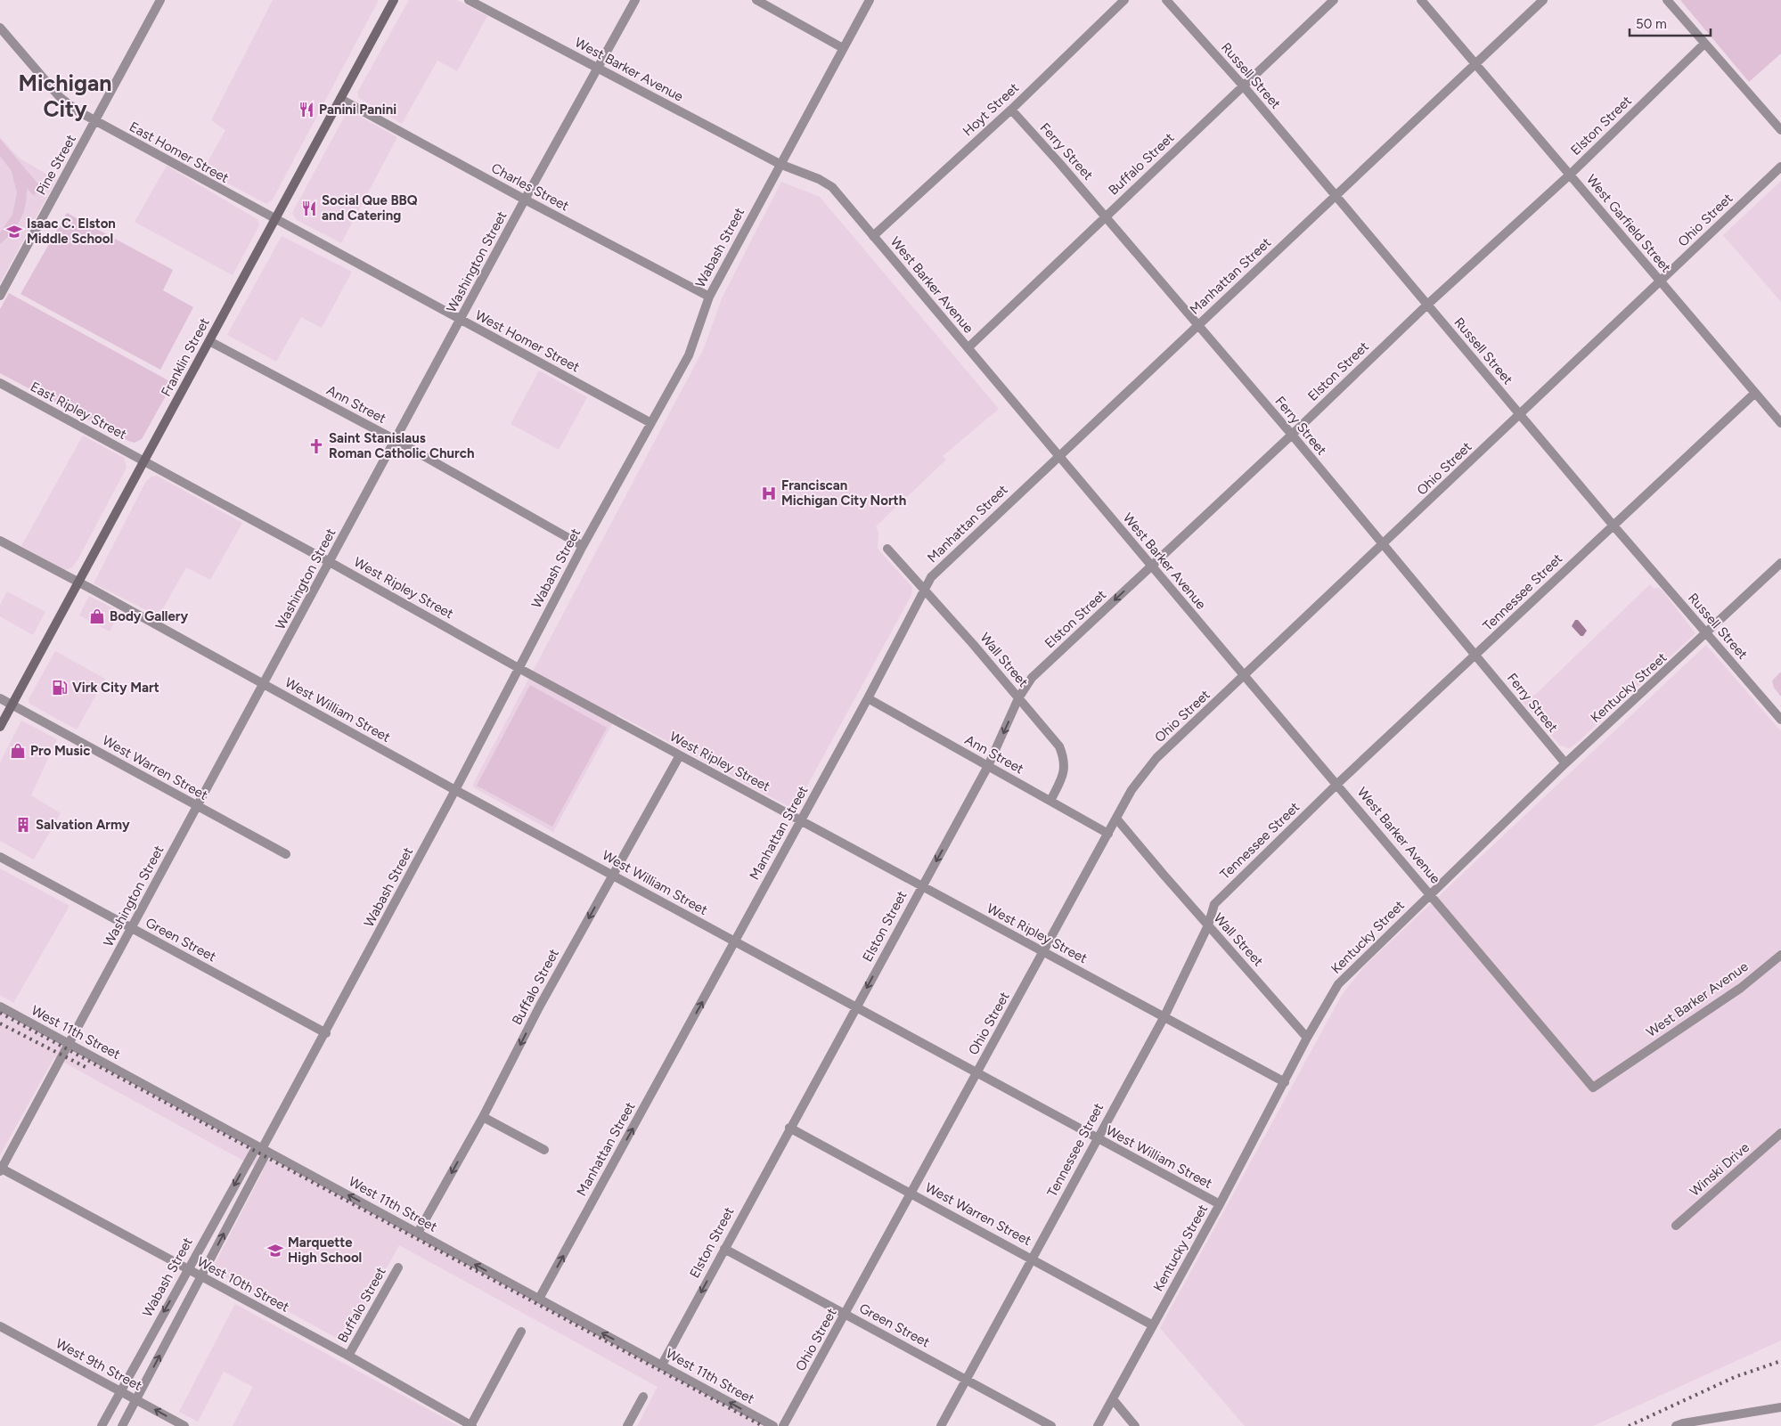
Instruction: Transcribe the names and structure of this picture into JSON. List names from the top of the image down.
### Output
{
  "streets": {
    "main road": ["Franklin Street"],
    "street": [
      "West Barker Avenue",
      "Russell Street",
      "Hoyt Street",
      "Elston Street",
      "Ferry Street",
      "East Homer Street",
      "Buffalo Street",
      "Pine Street",
      "Charles Street",
      "Ohio Street",
      "West Garfield Street",
      "Wabash Street",
      "Washington Street",
      "Manhattan Street",
      "West Homer Street",
      "Ann Street",
      "East Ripley Street",
      "West Ripley Street",
      "Tennessee Street",
      "Wall Street",
      "Kentucky Street",
      "West William Street",
      "West Warren Street",
      "Green Street",
      "West 11th Street",
      "Winski Drive",
      "West 10th Street",
      "West 9th Street"
    ]
  },
  "crossings": [
    ["West Barker Avenue", "Hoyt Street"],
    ["West Barker Avenue", "Elston Street"],
    ["West Barker Avenue", "Buffalo Street"],
    ["West Barker Avenue", "Ohio Street"],
    ["West Barker Avenue", "Wabash Street"],
    ["West Barker Avenue", "Washington Street"],
    ["West Barker Avenue", "Manhattan Street"],
    ["West Barker Avenue", "Tennessee Street"],
    ["West Barker Avenue", "Kentucky Street"],
    ["Russell Street", "Elston Street"],
    ["Russell Street", "Buffalo Street"],
    ["Russell Street", "Ohio Street"],
    ["Russell Street", "Manhattan Street"],
    ["Russell Street", "Tennessee Street"],
    ["Russell Street", "Kentucky Street"],
    ["Hoyt Street", "Ferry Street"],
    ["Elston Street", "Ferry Street"],
    ["Elston Street", "West Garfield Street"],
    ["Elston Street", "Ann Street"],
    ["Elston Street", "West Ripley Street"],
    ["Elston Street", "Wall Street"],
    ["Elston Street", "West William Street"],
    ["Elston Street", "West Warren Street"],
    ["Elston Street", "Green Street"],
    ["Elston Street", "West 11th Street"],
    ["Ferry Street", "Buffalo Street"],
    ["Ferry Street", "Ohio Street"],
    ["Ferry Street", "Manhattan Street"],
    ["Ferry Street", "Tennessee Street"],
    ["Ferry Street", "Kentucky Street"],
    ["East Homer Street", "Pine Street"],
    ["East Homer Street", "West Homer Street"],
    ["East Homer Street", "Franklin Street"],
    ["Buffalo Street", "West Ripley Street"],
    ["Buffalo Street", "West William Street"],
    ["Buffalo Street", "West 11th Street"],
    ["Buffalo Street", "West 10th Street"],
    ["Charles Street", "Wabash Street"],
    ["Charles Street", "Washington Street"],
    ["Charles Street", "Franklin Street"],
    ["Ohio Street", "West Garfield Street"],
    ["Ohio Street", "Ann Street"],
    ["Ohio Street", "West Ripley Street"],
    ["Ohio Street", "Wall Street"],
    ["Ohio Street", "West William Street"],
    ["Ohio Street", "West Warren Street"],
    ["Ohio Street", "Green Street"],
    ["West Garfield Street", "Manhattan Street"],
    ["West Garfield Street", "Tennessee Street"],
    ["Wabash Street", "West Homer Street"],
    ["Wabash Street", "Ann Street"],
    ["Wabash Street", "West Ripley Street"],
    ["Wabash Street", "West William Street"],
    ["Wabash Street", "Green Street"],
    ["Wabash Street", "West 11th Street"],
    ["Wabash Street", "West 10th Street"],
    ["Wabash Street", "West 9th Street"],
    ["Washington Street", "West Homer Street"],
    ["Washington Street", "Ann Street"],
    ["Washington Street", "West Ripley Street"],
    ["Washington Street", "West William Street"],
    ["Washington Street", "West Warren Street"],
    ["Washington Street", "Green Street"],
    ["Washington Street", "West 11th Street"],
    ["Washington Street", "West 10th Street"],
    ["Manhattan Street", "Ann Street"],
    ["Manhattan Street", "West Ripley Street"],
    ["Manhattan Street", "Wall Street"],
    ["Manhattan Street", "West William Street"],
    ["Manhattan Street", "West 11th Street"],
    ["West Homer Street", "Franklin Street"],
    ["Franklin Street", "Ann Street"],
    ["Franklin Street", "East Ripley Street"],
    ["Franklin Street", "West Ripley Street"],
    ["Franklin Street", "West William Street"],
    ["Franklin Street", "West Warren Street"],
    ["Ann Street", "Wall Street"],
    ["East Ripley Street", "West Ripley Street"],
    ["West Ripley Street", "Tennessee Street"],
    ["West Ripley Street", "Kentucky Street"],
    ["Tennessee Street", "Wall Street"],
    ["Tennessee Street", "West William Street"],
    ["Tennessee Street", "West Warren Street"],
    ["Tennessee Street", "Green Street"],
    ["Wall Street", "Kentucky Street"],
    ["Kentucky Street", "West William Street"],
    ["Kentucky Street", "West Warren Street"]
  ],
  "one_way": ["Elston Street", "Buffalo Street", "West 11th Street"],
  "districts": ["Michigan City"],
  "places": {
    "restaurant": ["Panini Panini", "Social Que BBQ and Catering"],
    "school or university": ["Isaac C. Elston Middle School", "Marquette High School"],
    "church": ["Saint Stanislaus Roman Catholic Church"],
    "hospital": ["Franciscan Michigan City North"],
    "shop": ["Body Gallery", "Pro Music"],
    "fuel station": ["Virk City Mart"],
    "building": ["Salvation Army"]
  },
  "scale_bar": "50 m"
}
